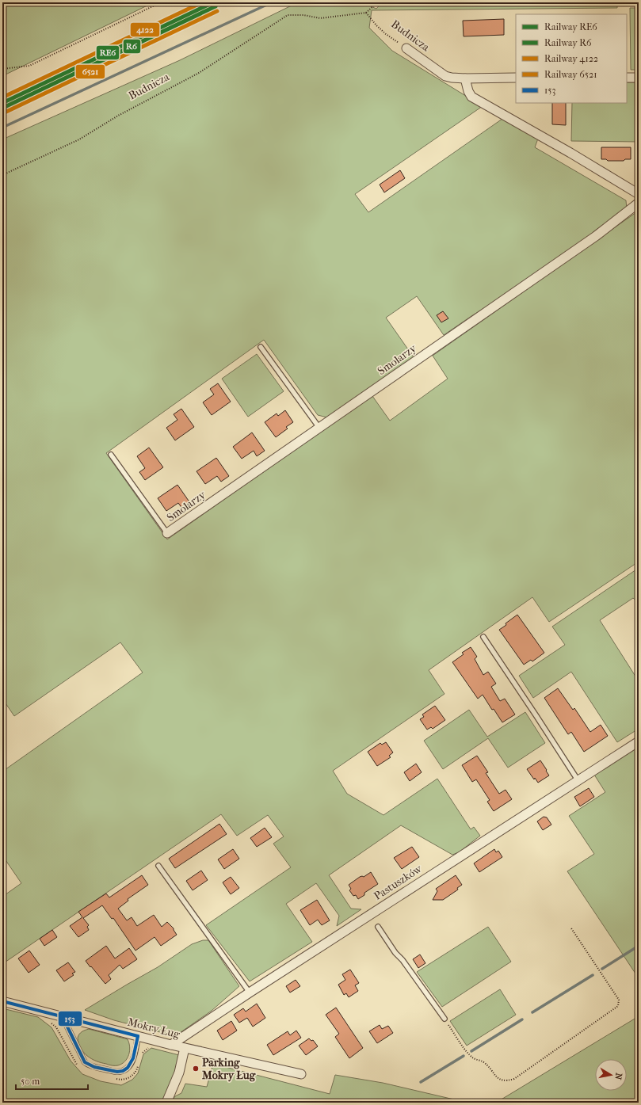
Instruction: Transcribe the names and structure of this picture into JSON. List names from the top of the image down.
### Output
{
  "streets": {
    "street": [
      "Budnicza",
      "Smolarzy",
      "Pastuszków",
      "Mokry Ług"
    ]
  },
  "crossings": [
    ["Pastuszków", "Mokry Ług"]
  ],
  "places": ["Parking Mokry Ług"],
  "lines": [
    "rail line RE6",
    "rail line 4122",
    "rail line R6",
    "rail line 6521",
    "transit line 153"
  ],
  "legend": [
    "Railway RE6",
    "Railway R6",
    "Railway 4122",
    "Railway 6521",
    "153"
  ],
  "scale_bar": "50 m",
  "north": "right"
}
